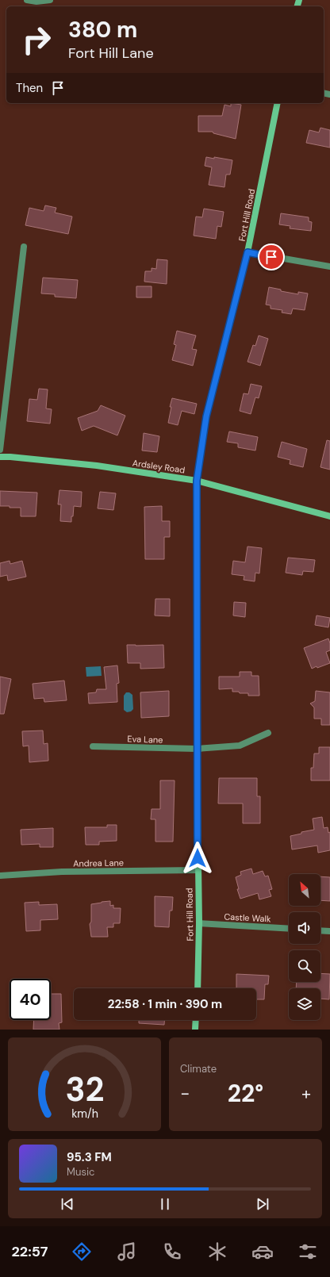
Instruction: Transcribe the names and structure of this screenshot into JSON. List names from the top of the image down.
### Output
{
  "streets": {
    "street": [
      "Fort Hill Road",
      "Ardsley Road",
      "Eva Lane",
      "Andrea Lane",
      "Castle Walk"
    ]
  },
  "crossings": [
    ["Fort Hill Road", "Ardsley Road"],
    ["Fort Hill Road", "Eva Lane"],
    ["Fort Hill Road", "Andrea Lane"],
    ["Fort Hill Road", "Castle Walk"]
  ],
  "north": "top left",
  "page": {
    "turn": ["380 m", "Fort Hill Lane"],
    "then": "Then",
    "limit": "40",
    "trip": "22:58 · 1 min · 390 m",
    "tile": "Climate",
    "heat": ["−", "22°", "+"],
    "song": ["95.3 FM", "Music"],
    "tabs": "22:57",
    "gauge": ["32", "km/h"]
  }
}
